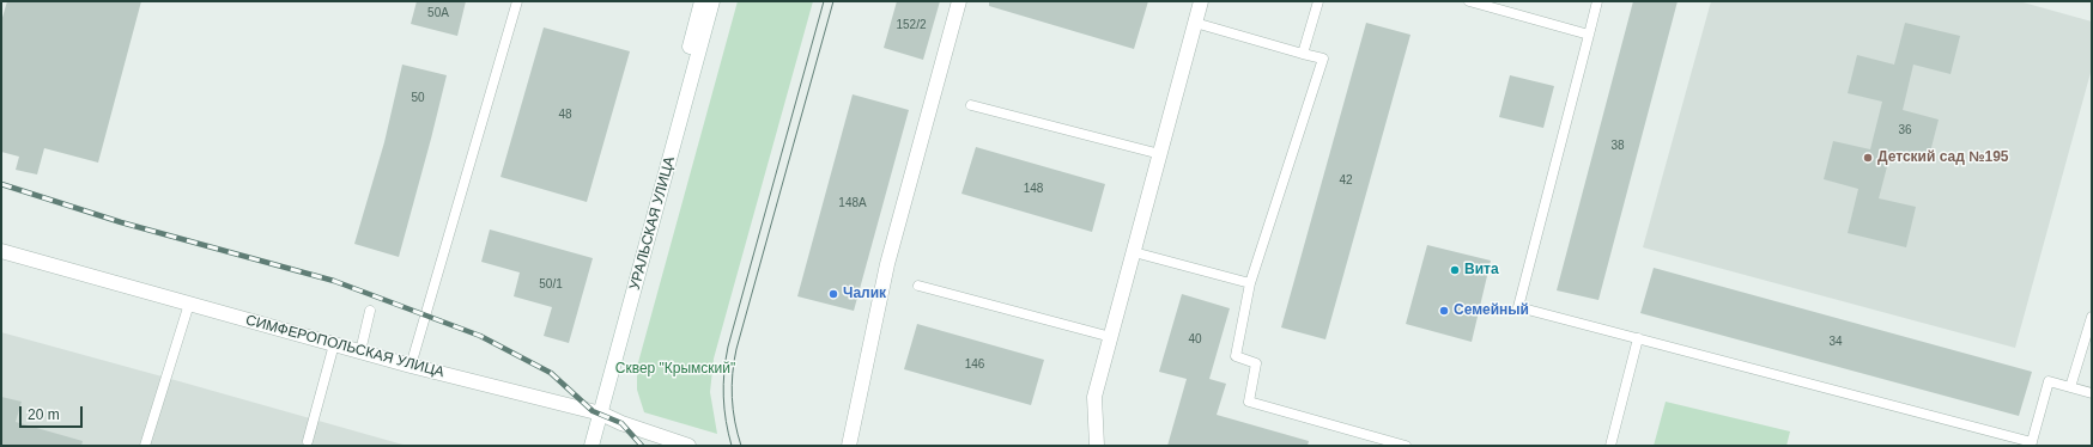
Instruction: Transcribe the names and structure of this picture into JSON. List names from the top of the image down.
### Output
{
  "streets": {
    "street": ["УРАЛЬСКАЯ УЛИЦА", "СИМФЕРОПОЛЬСКАЯ УЛИЦА"]
  },
  "crossings": [
    ["УРАЛЬСКАЯ УЛИЦА", "СИМФЕРОПОЛЬСКАЯ УЛИЦА"]
  ],
  "parks": ["Сквер \"Крымский\""],
  "places": [
    "Детский сад №195",
    "Вита",
    "Чалик",
    "Семейный"
  ],
  "house_numbers": [
    "50А",
    "152/2",
    "50",
    "48",
    "36",
    "38",
    "42",
    "148",
    "148А",
    "50/1",
    "40",
    "34",
    "146"
  ],
  "scale_bar": "20 m"
}
